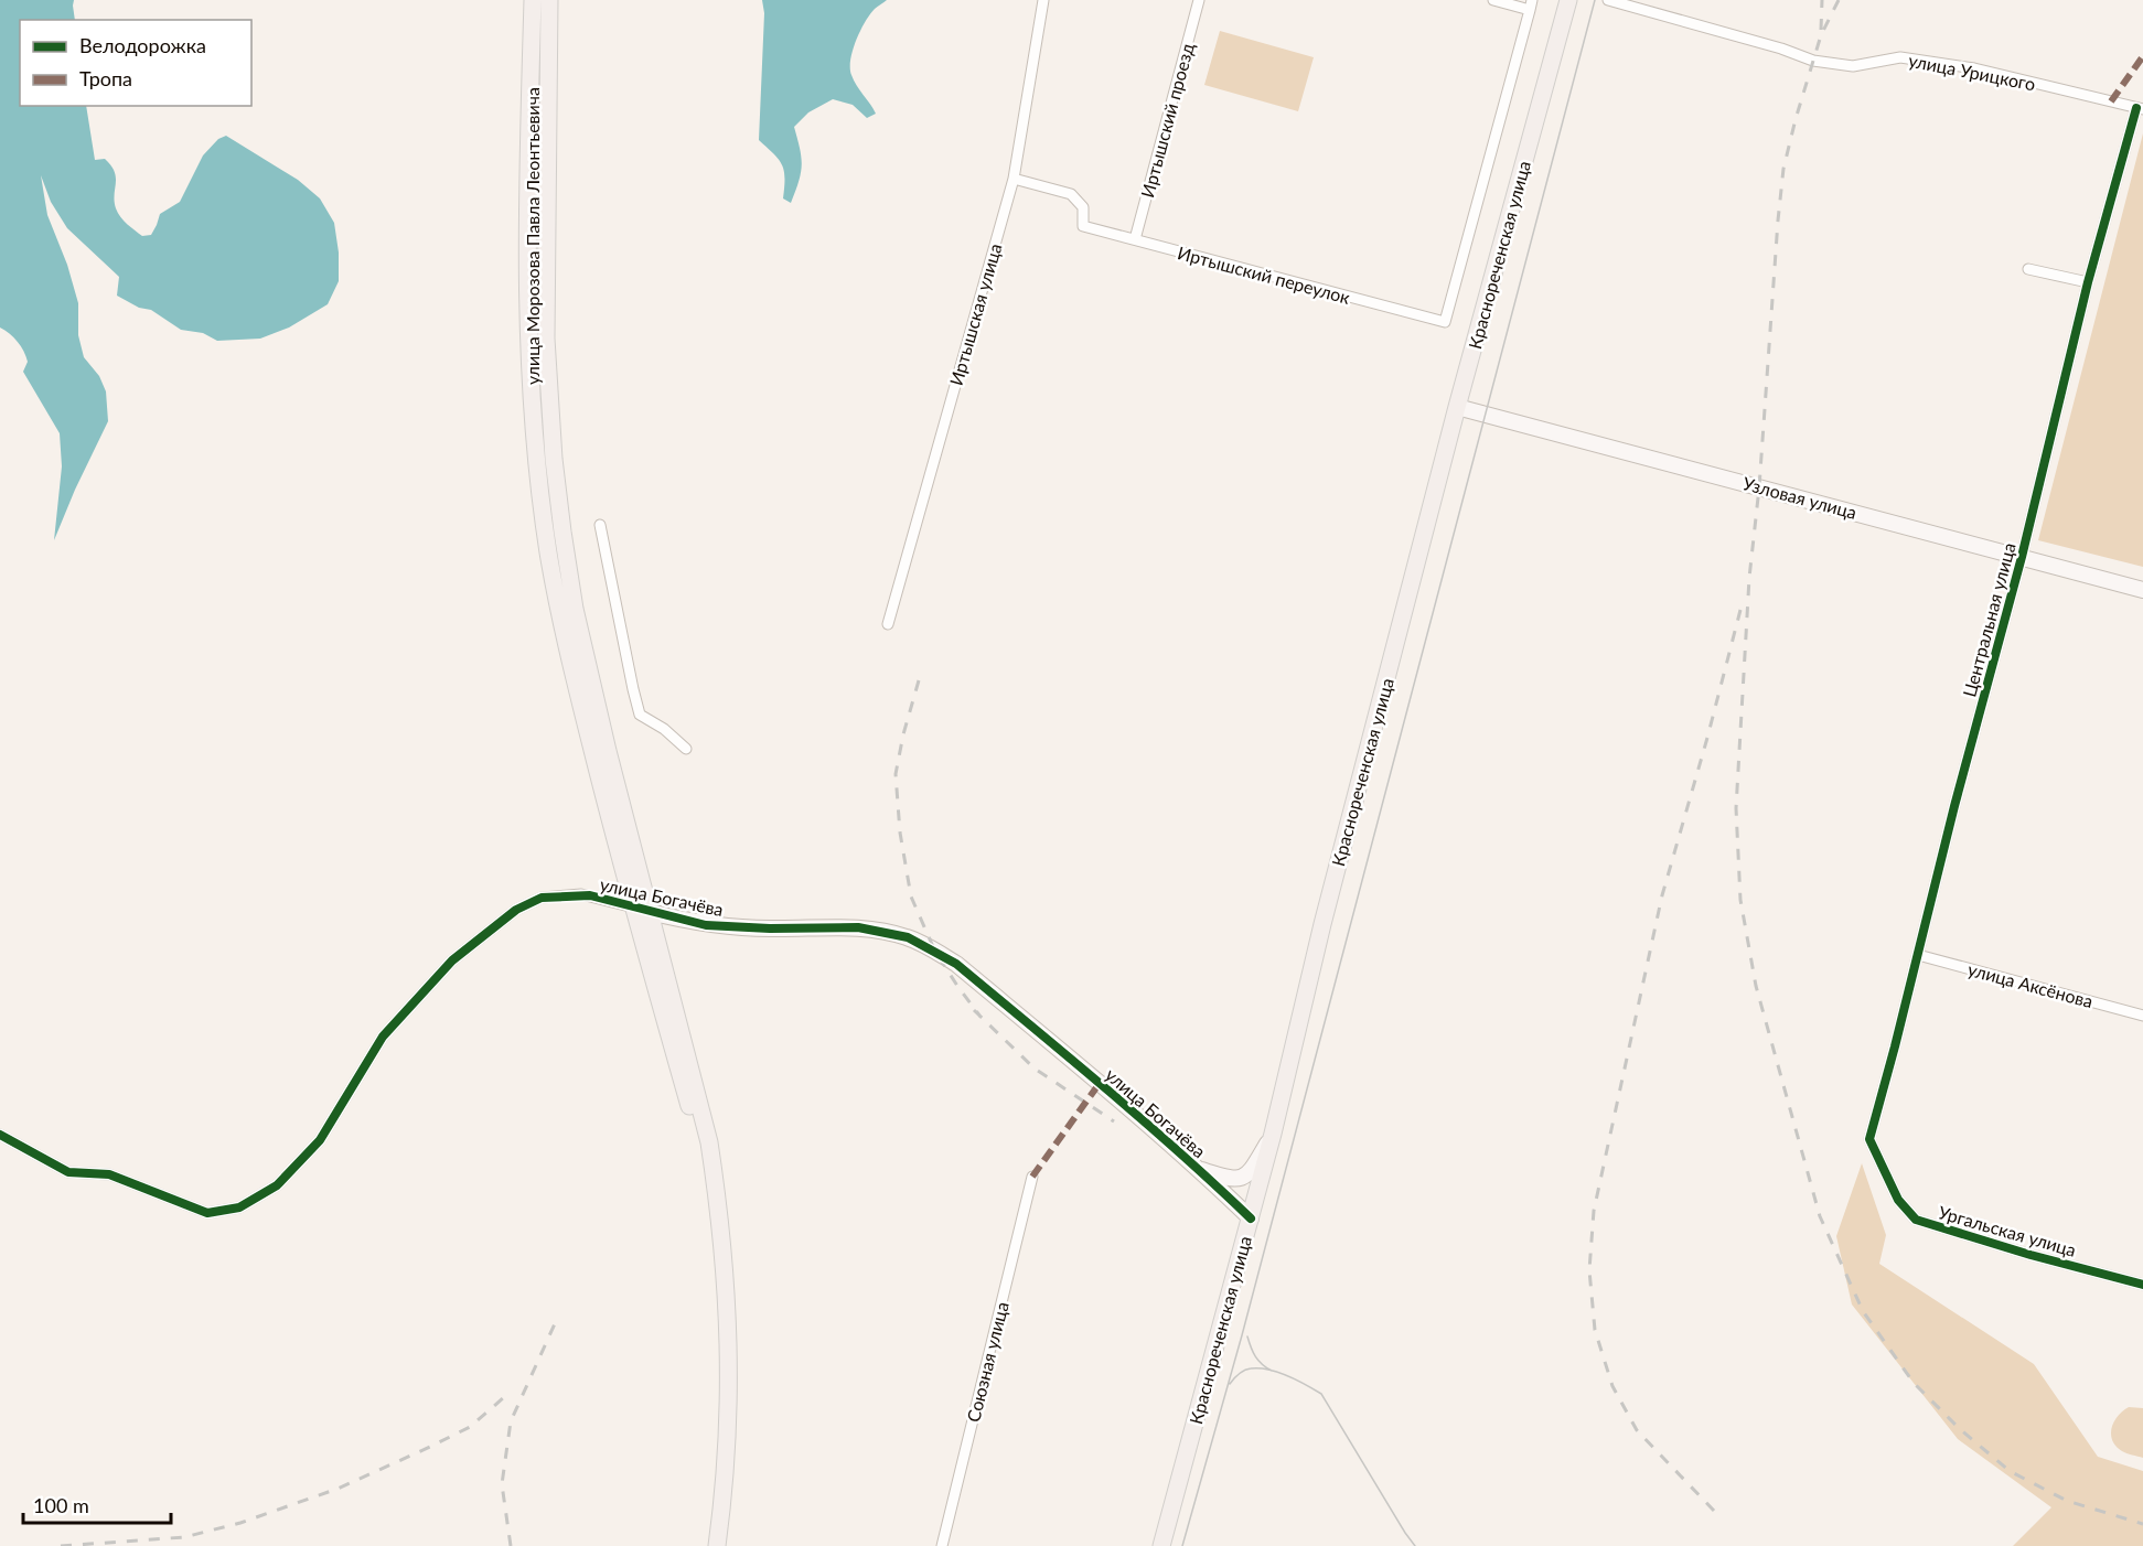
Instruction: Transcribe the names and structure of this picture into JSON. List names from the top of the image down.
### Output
{
  "streets": {
    "main road": ["улица Морозова Павла Леонтьевича", "Краснореченская улица"],
    "street": [
      "улица Урицкого",
      "Иртышский проезд",
      "Иртышский переулок",
      "Иртышская улица",
      "Узловая улица",
      "Центральная улица",
      "улица Богачёва",
      "улица Аксёнова",
      "Ургальская улица",
      "Союзная улица"
    ]
  },
  "crossings": [
    ["улица Урицкого", "Центральная улица"],
    ["Иртышский проезд", "Иртышский переулок"],
    ["улица Морозова Павла Леонтьевича", "улица Богачёва"],
    ["Краснореченская улица", "Узловая улица"],
    ["Краснореченская улица", "улица Богачёва"],
    ["Иртышский переулок", "Иртышская улица"],
    ["Узловая улица", "Центральная улица"],
    ["Центральная улица", "улица Аксёнова"],
    ["Центральная улица", "Ургальская улица"]
  ],
  "legend": ["Велодорожка", "Тропа"],
  "scale_bar": "100 m"
}
